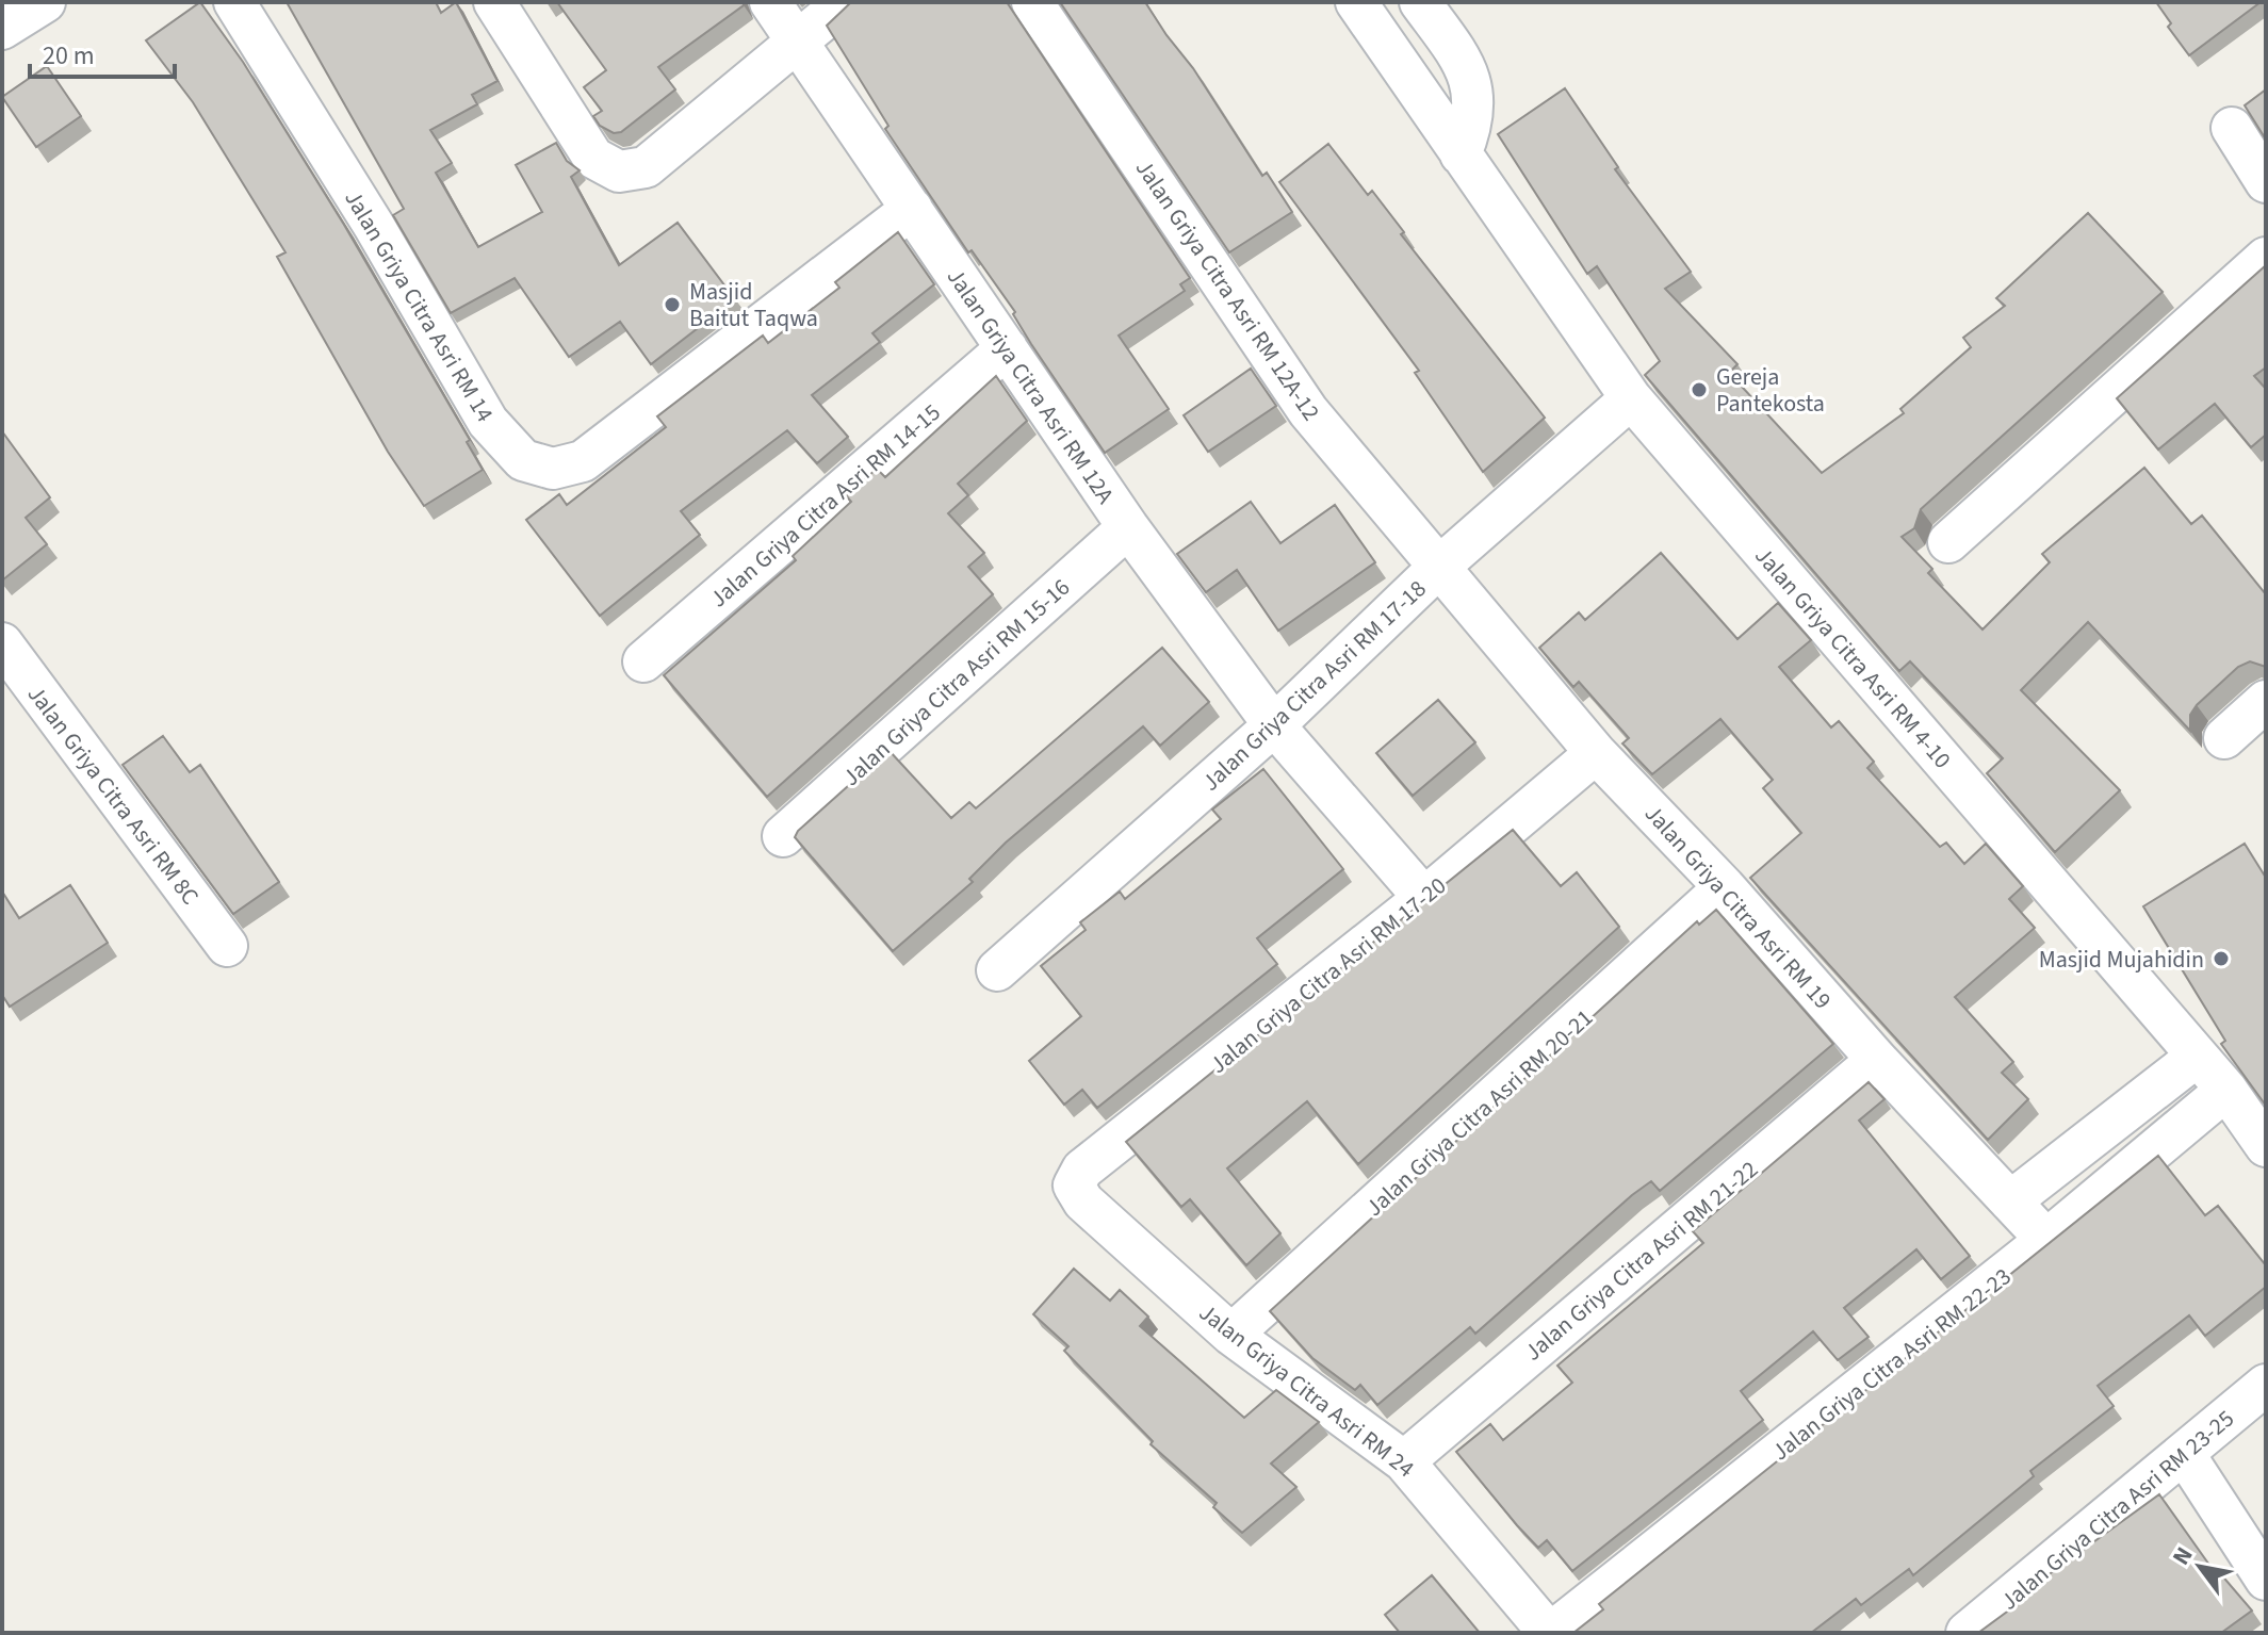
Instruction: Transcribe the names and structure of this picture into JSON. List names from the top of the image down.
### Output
{
  "streets": {
    "street": [
      "Jalan Griya Citra Asri RM 12A-12",
      "Jalan Griya Citra Asri RM 14",
      "Jalan Griya Citra Asri RM 12A",
      "Jalan Griya Citra Asri RM 14-15",
      "Jalan Griya Citra Asri RM 4-10",
      "Jalan Griya Citra Asri RM 15-16",
      "Jalan Griya Citra Asri RM 17-18",
      "Jalan Griya Citra Asri RM 8C",
      "Jalan Griya Citra Asri RM 19",
      "Jalan Griya Citra Asri RM 17-20",
      "Jalan Griya Citra Asri RM 20-21",
      "Jalan Griya Citra Asri RM 21-22",
      "Jalan Griya Citra Asri RM 22-23",
      "Jalan Griya Citra Asri RM 24",
      "Jalan Griya Citra Asri RM 23-25"
    ]
  },
  "crossings": [
    ["Jalan Griya Citra Asri RM 12A-12", "Jalan Griya Citra Asri RM 17-18"],
    ["Jalan Griya Citra Asri RM 12A-12", "Jalan Griya Citra Asri RM 19"],
    ["Jalan Griya Citra Asri RM 14", "Jalan Griya Citra Asri RM 12A"],
    ["Jalan Griya Citra Asri RM 12A", "Jalan Griya Citra Asri RM 14-15"],
    ["Jalan Griya Citra Asri RM 12A", "Jalan Griya Citra Asri RM 15-16"],
    ["Jalan Griya Citra Asri RM 12A", "Jalan Griya Citra Asri RM 17-18"],
    ["Jalan Griya Citra Asri RM 12A", "Jalan Griya Citra Asri RM 17-20"],
    ["Jalan Griya Citra Asri RM 4-10", "Jalan Griya Citra Asri RM 17-18"],
    ["Jalan Griya Citra Asri RM 4-10", "Jalan Griya Citra Asri RM 22-23"],
    ["Jalan Griya Citra Asri RM 17-18", "Jalan Griya Citra Asri RM 19"],
    ["Jalan Griya Citra Asri RM 19", "Jalan Griya Citra Asri RM 17-20"],
    ["Jalan Griya Citra Asri RM 19", "Jalan Griya Citra Asri RM 20-21"],
    ["Jalan Griya Citra Asri RM 19", "Jalan Griya Citra Asri RM 21-22"],
    ["Jalan Griya Citra Asri RM 19", "Jalan Griya Citra Asri RM 22-23"],
    ["Jalan Griya Citra Asri RM 17-20", "Jalan Griya Citra Asri RM 24"],
    ["Jalan Griya Citra Asri RM 20-21", "Jalan Griya Citra Asri RM 24"],
    ["Jalan Griya Citra Asri RM 21-22", "Jalan Griya Citra Asri RM 24"],
    ["Jalan Griya Citra Asri RM 22-23", "Jalan Griya Citra Asri RM 24"]
  ],
  "places": ["Masjid Baitut Taqwa", "Gereja Pantekosta", "Masjid Mujahidin"],
  "scale_bar": "20 m",
  "north": "top left"
}
